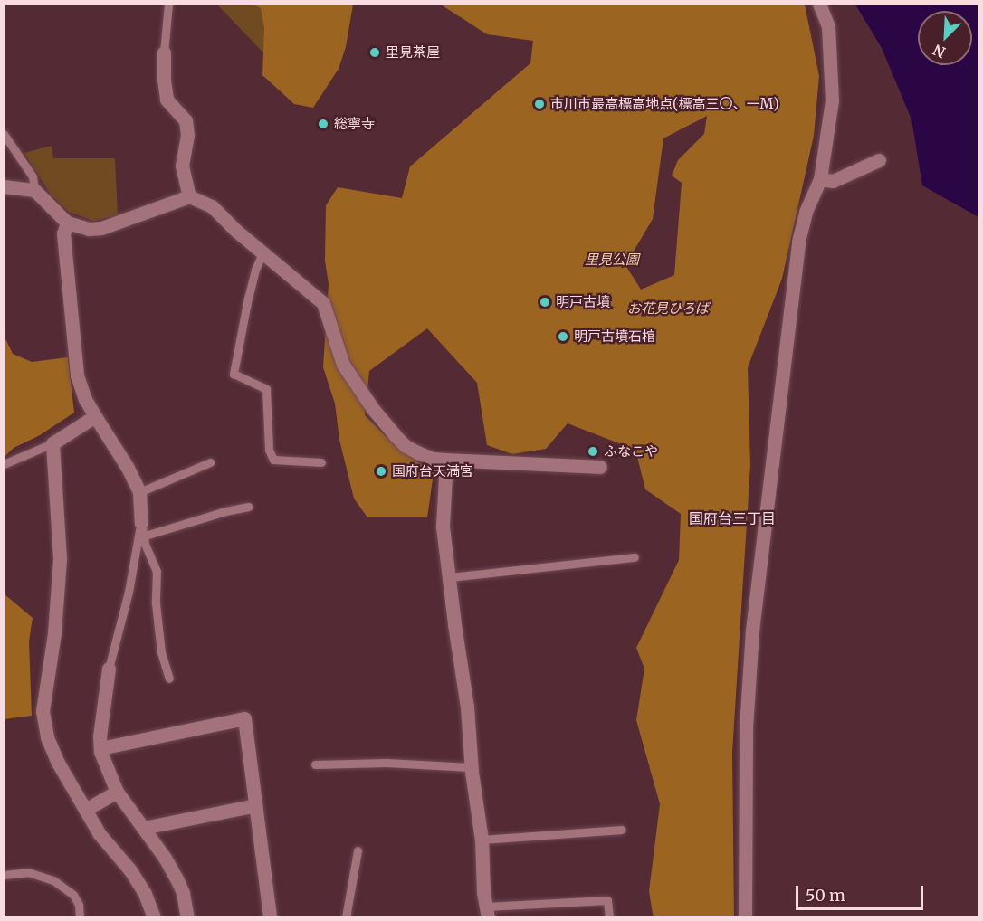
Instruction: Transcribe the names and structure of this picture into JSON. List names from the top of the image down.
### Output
{
  "districts": ["国府台三丁目"],
  "parks": ["里見公園", "お花見ひろば"],
  "places": [
    "里見茶屋",
    "市川市最高標高地点(標高三〇、一M)",
    "総寧寺",
    "明戸古墳",
    "明戸古墳石棺",
    "ふなこや",
    "国府台天満宮"
  ],
  "scale_bar": "50 m",
  "north": "bottom left"
}
